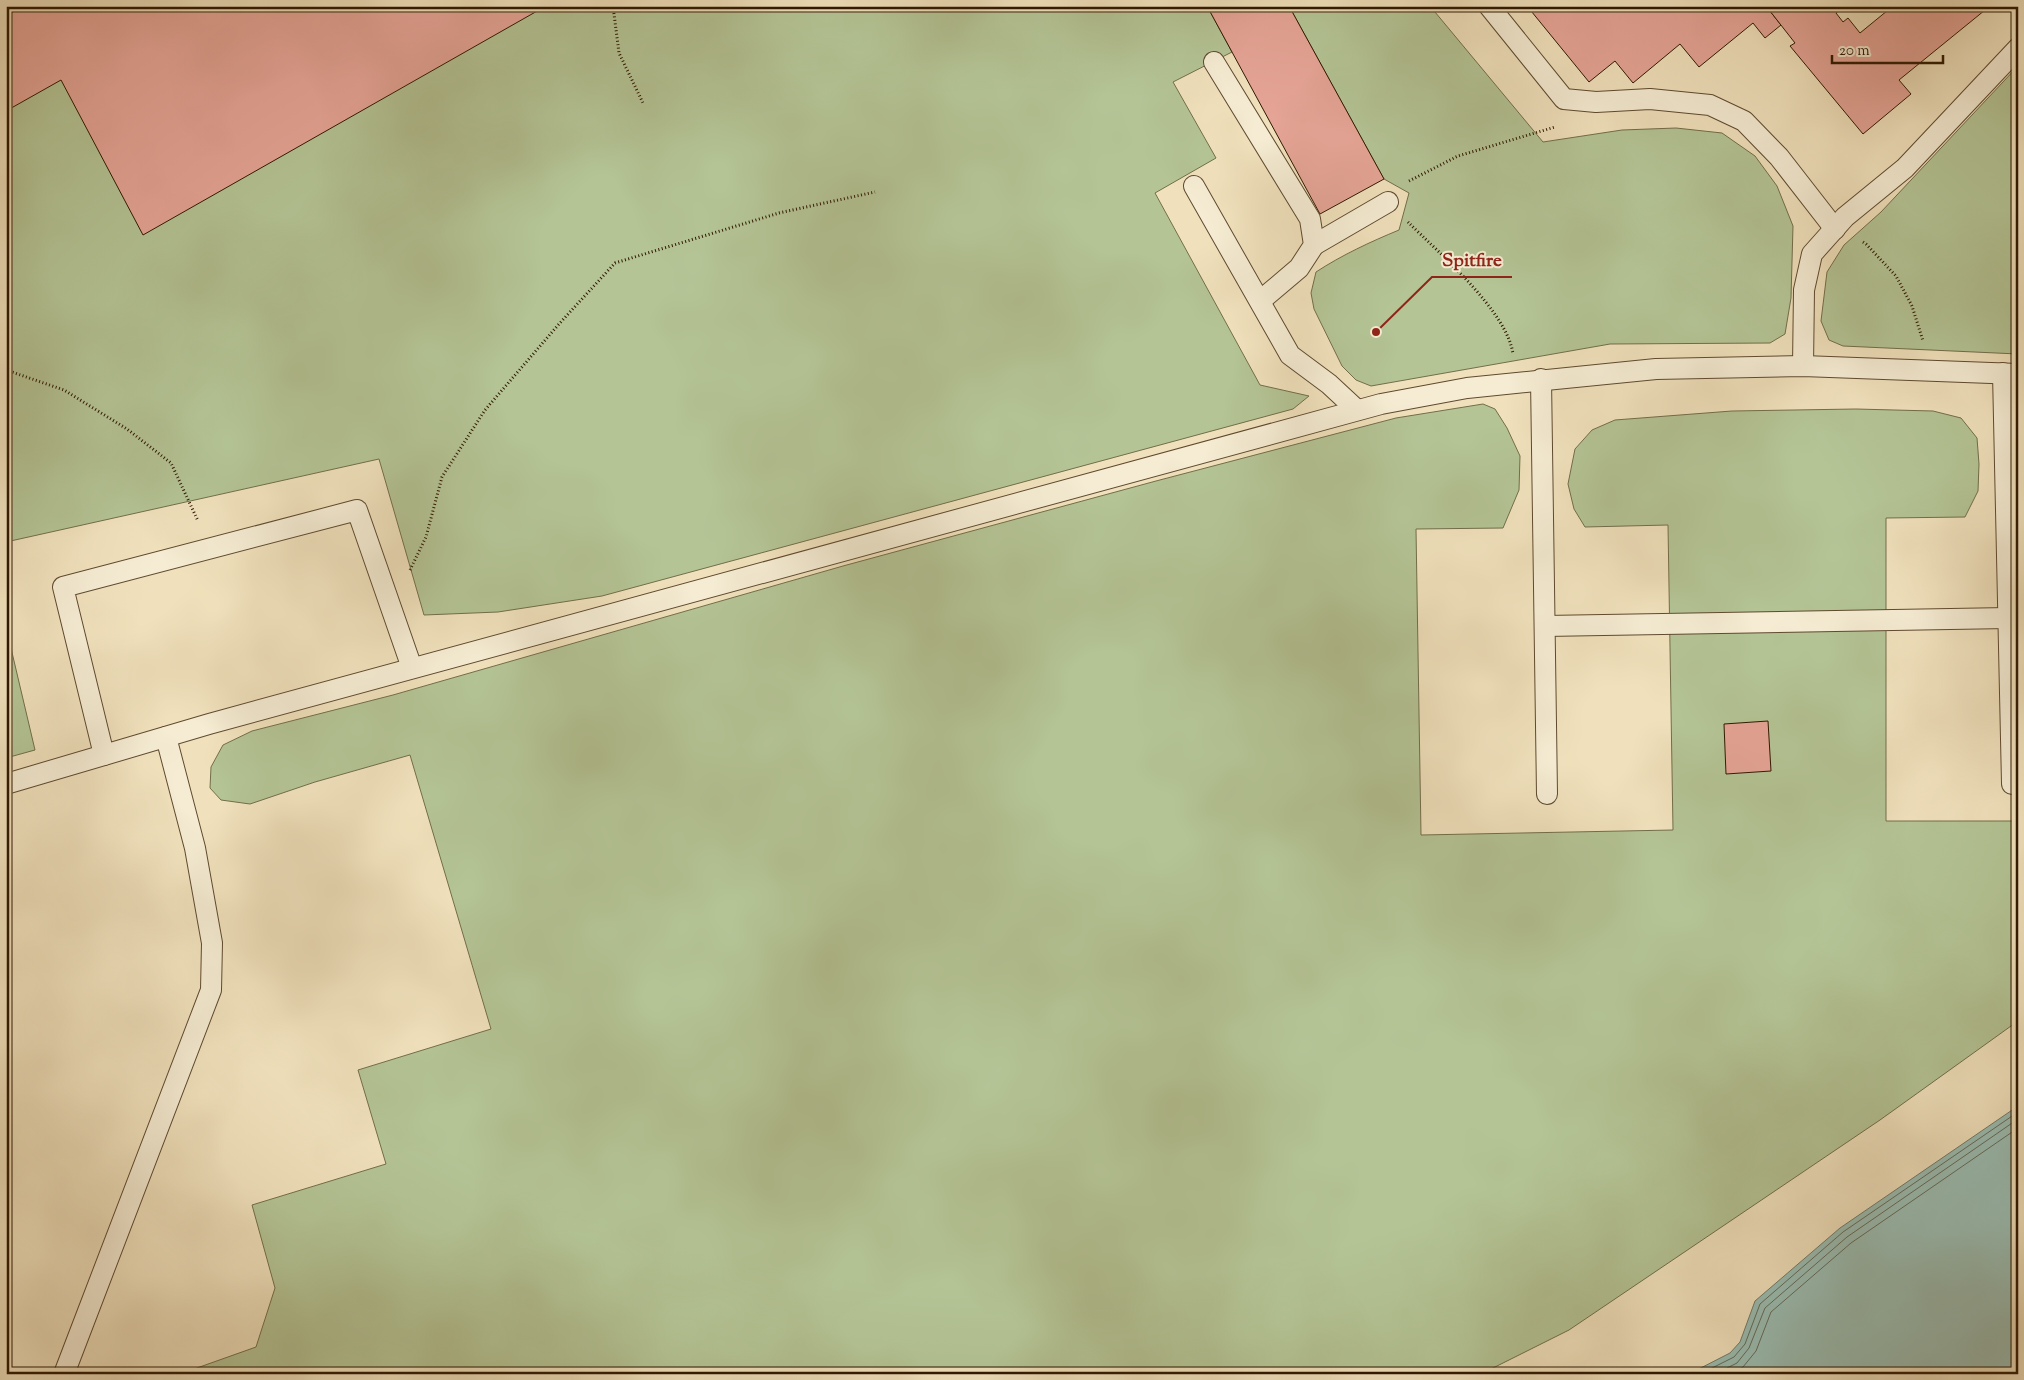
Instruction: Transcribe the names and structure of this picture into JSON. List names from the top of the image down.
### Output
{
  "places": ["Spitfire"],
  "scale_bar": "20 m"
}
